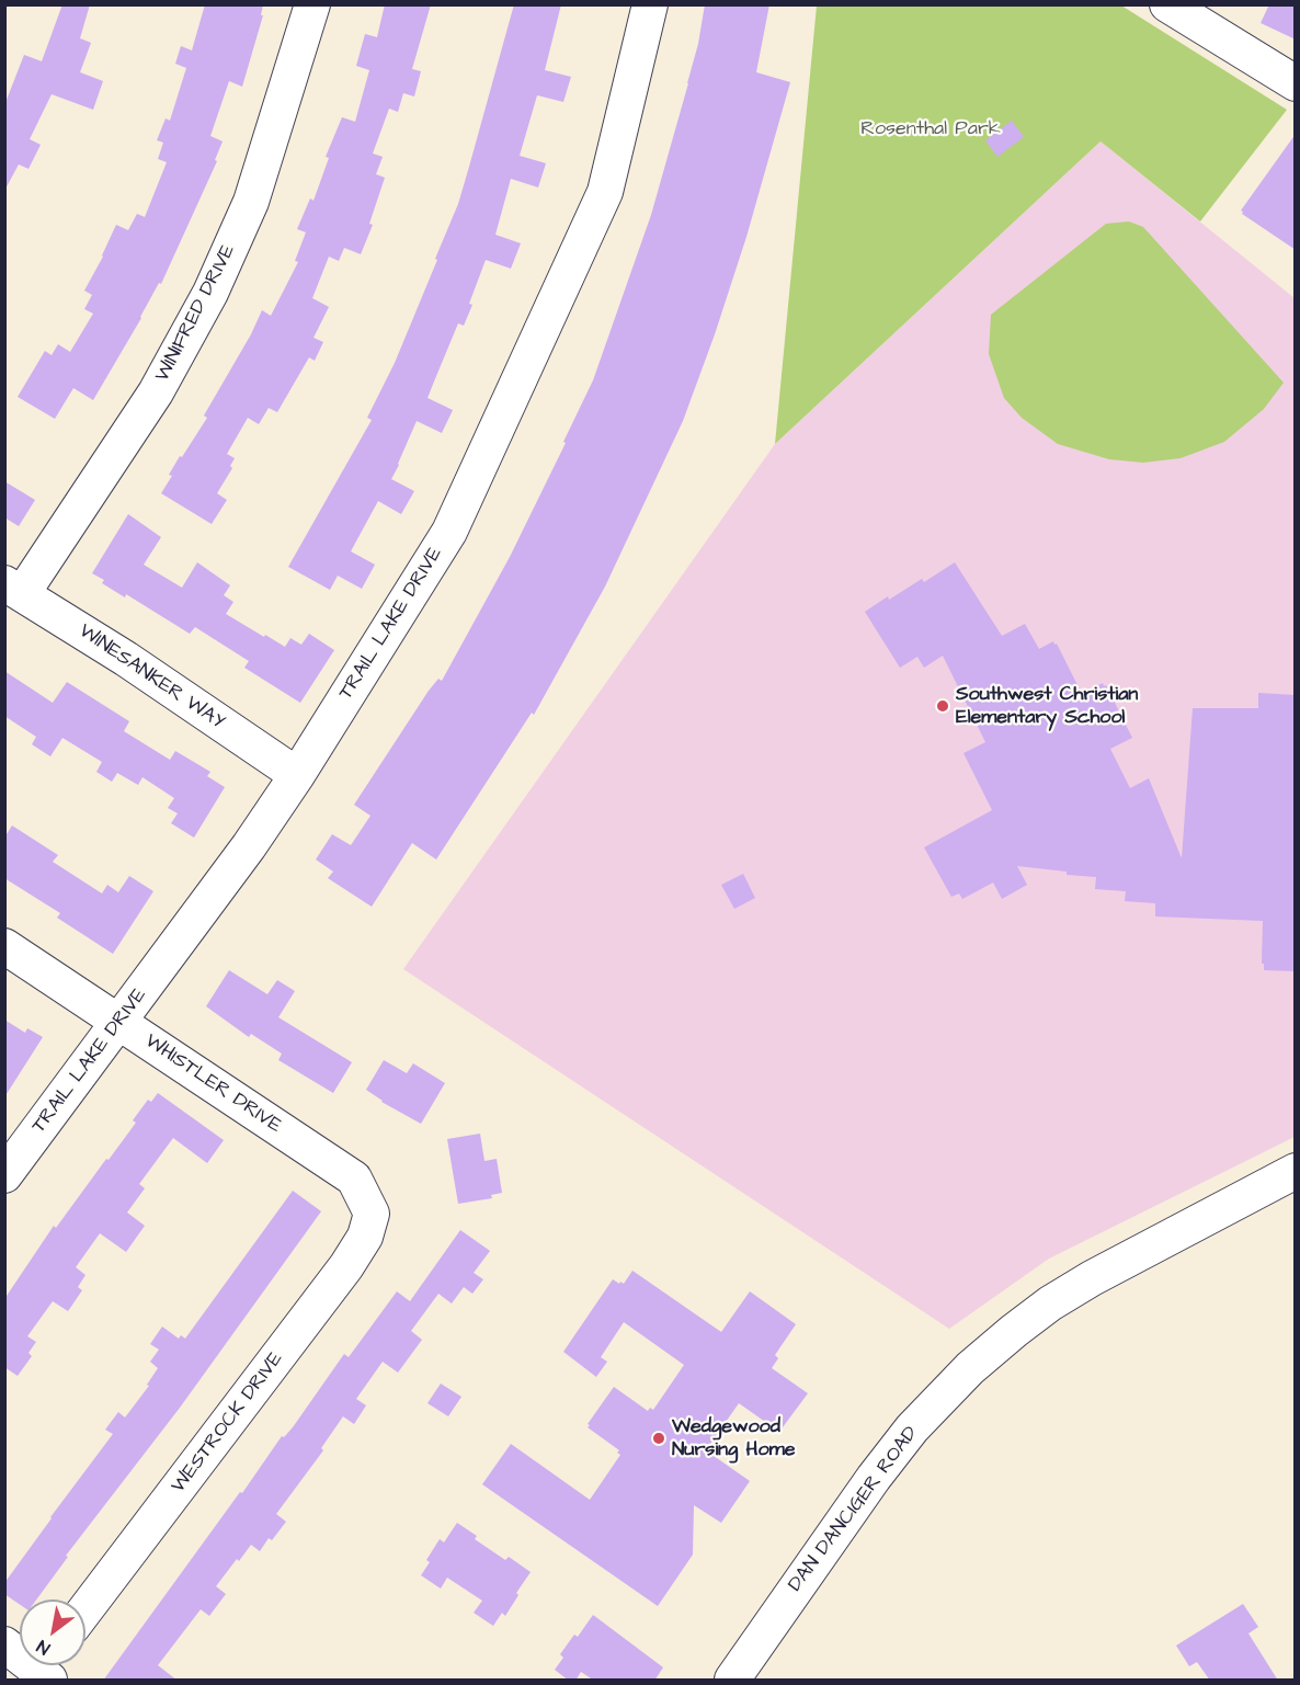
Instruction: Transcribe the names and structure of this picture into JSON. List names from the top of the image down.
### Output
{
  "streets": {
    "street": [
      "WINIFRED DRIVE",
      "TRAIL LAKE DRIVE",
      "WINESANKER WAY",
      "WHISTLER DRIVE",
      "WESTROCK DRIVE",
      "DAN DANCIGER ROAD"
    ]
  },
  "crossings": [
    ["WINIFRED DRIVE", "WINESANKER WAY"],
    ["TRAIL LAKE DRIVE", "WINESANKER WAY"],
    ["TRAIL LAKE DRIVE", "WHISTLER DRIVE"],
    ["WHISTLER DRIVE", "WESTROCK DRIVE"]
  ],
  "parks": ["Rosenthal Park"],
  "places": ["Southwest Christian Elementary School", "Wedgewood Nursing Home"],
  "north": "bottom left"
}
